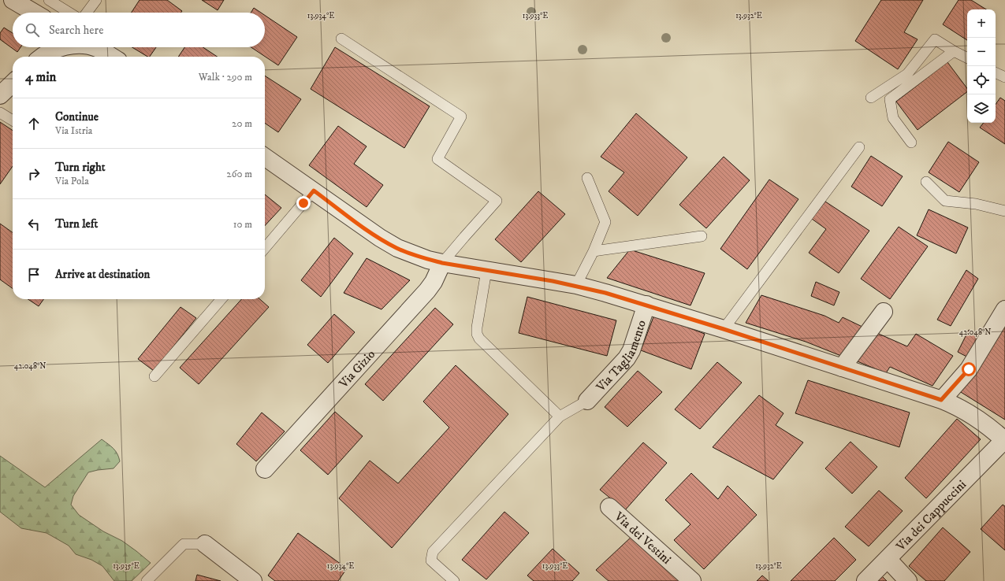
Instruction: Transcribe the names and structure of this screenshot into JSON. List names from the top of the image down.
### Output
{
  "streets": {
    "street": [
      "Via Tagliamento",
      "Via Gizio",
      "Via dei Cappuccini",
      "Via dei Vestini"
    ]
  },
  "page": {
    "map_buttons": ["+", "−"],
    "search": "Search here",
    "heading": ["4 min", "Walk · 290 m"],
    "list": [
      ["Continue", "Via Istria", "20 m"],
      ["Turn right", "Via Pola", "260 m"],
      ["Turn left", "10 m"],
      "Arrive at destination"
    ]
  },
  "coordinates": [
    "13.934°E",
    "13.933°E",
    "13.932°E",
    "42.048°N",
    "13.935°E"
  ]
}
